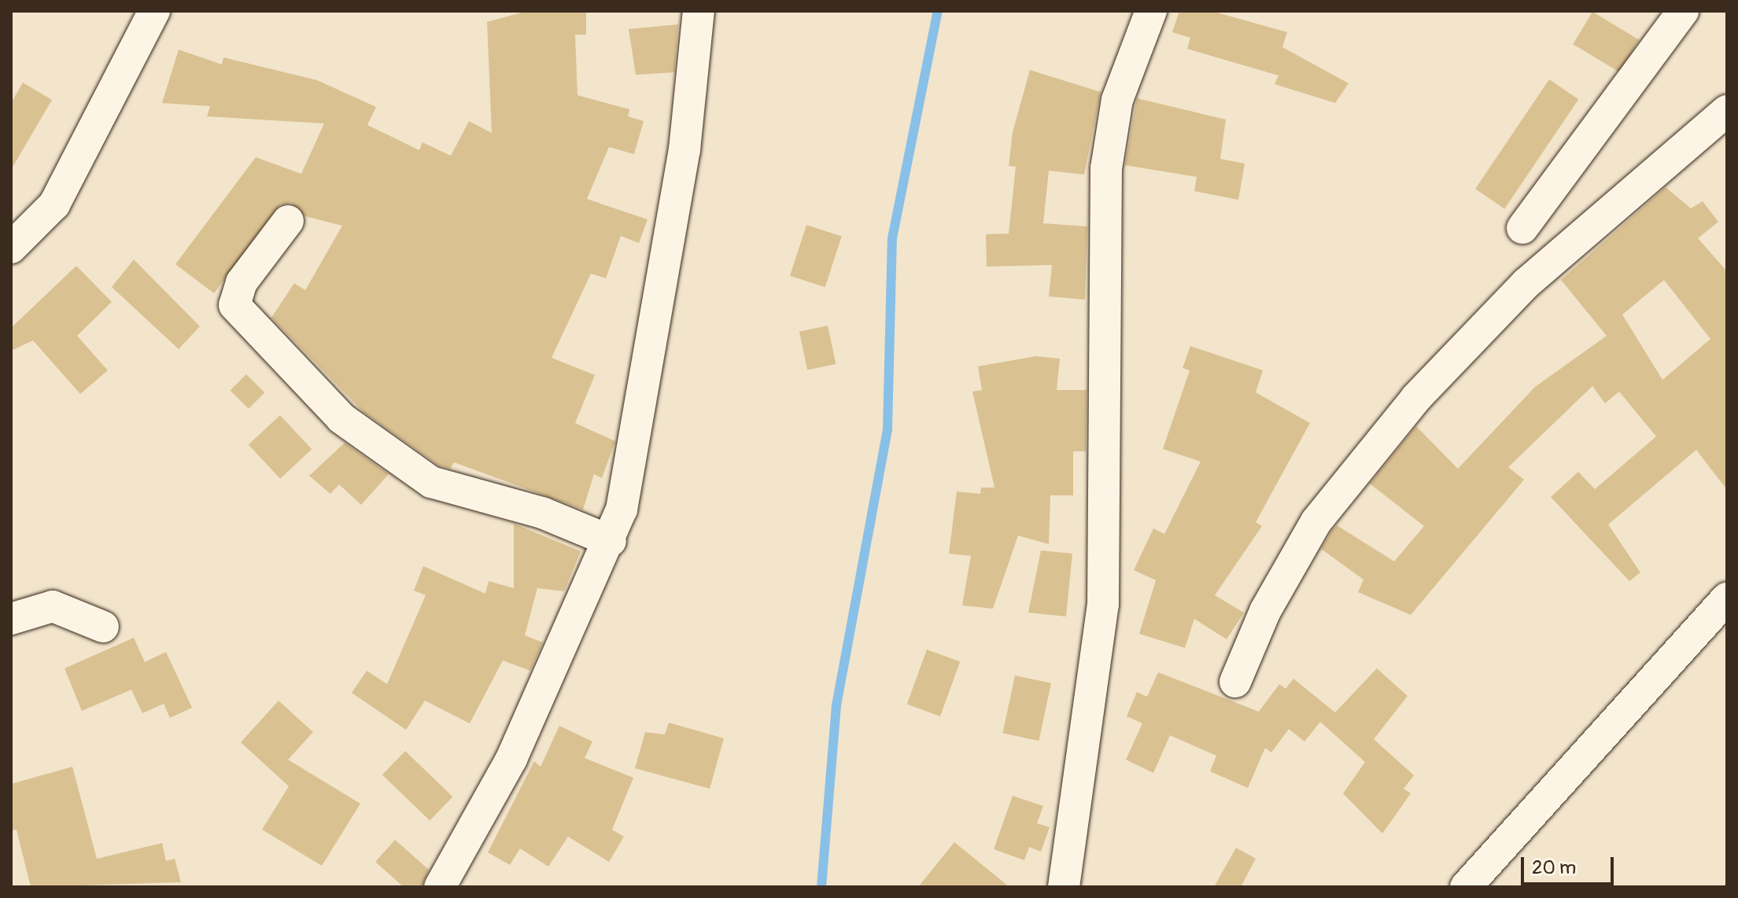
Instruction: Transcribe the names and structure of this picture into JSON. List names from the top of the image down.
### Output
{
  "scale_bar": "20 m"
}
